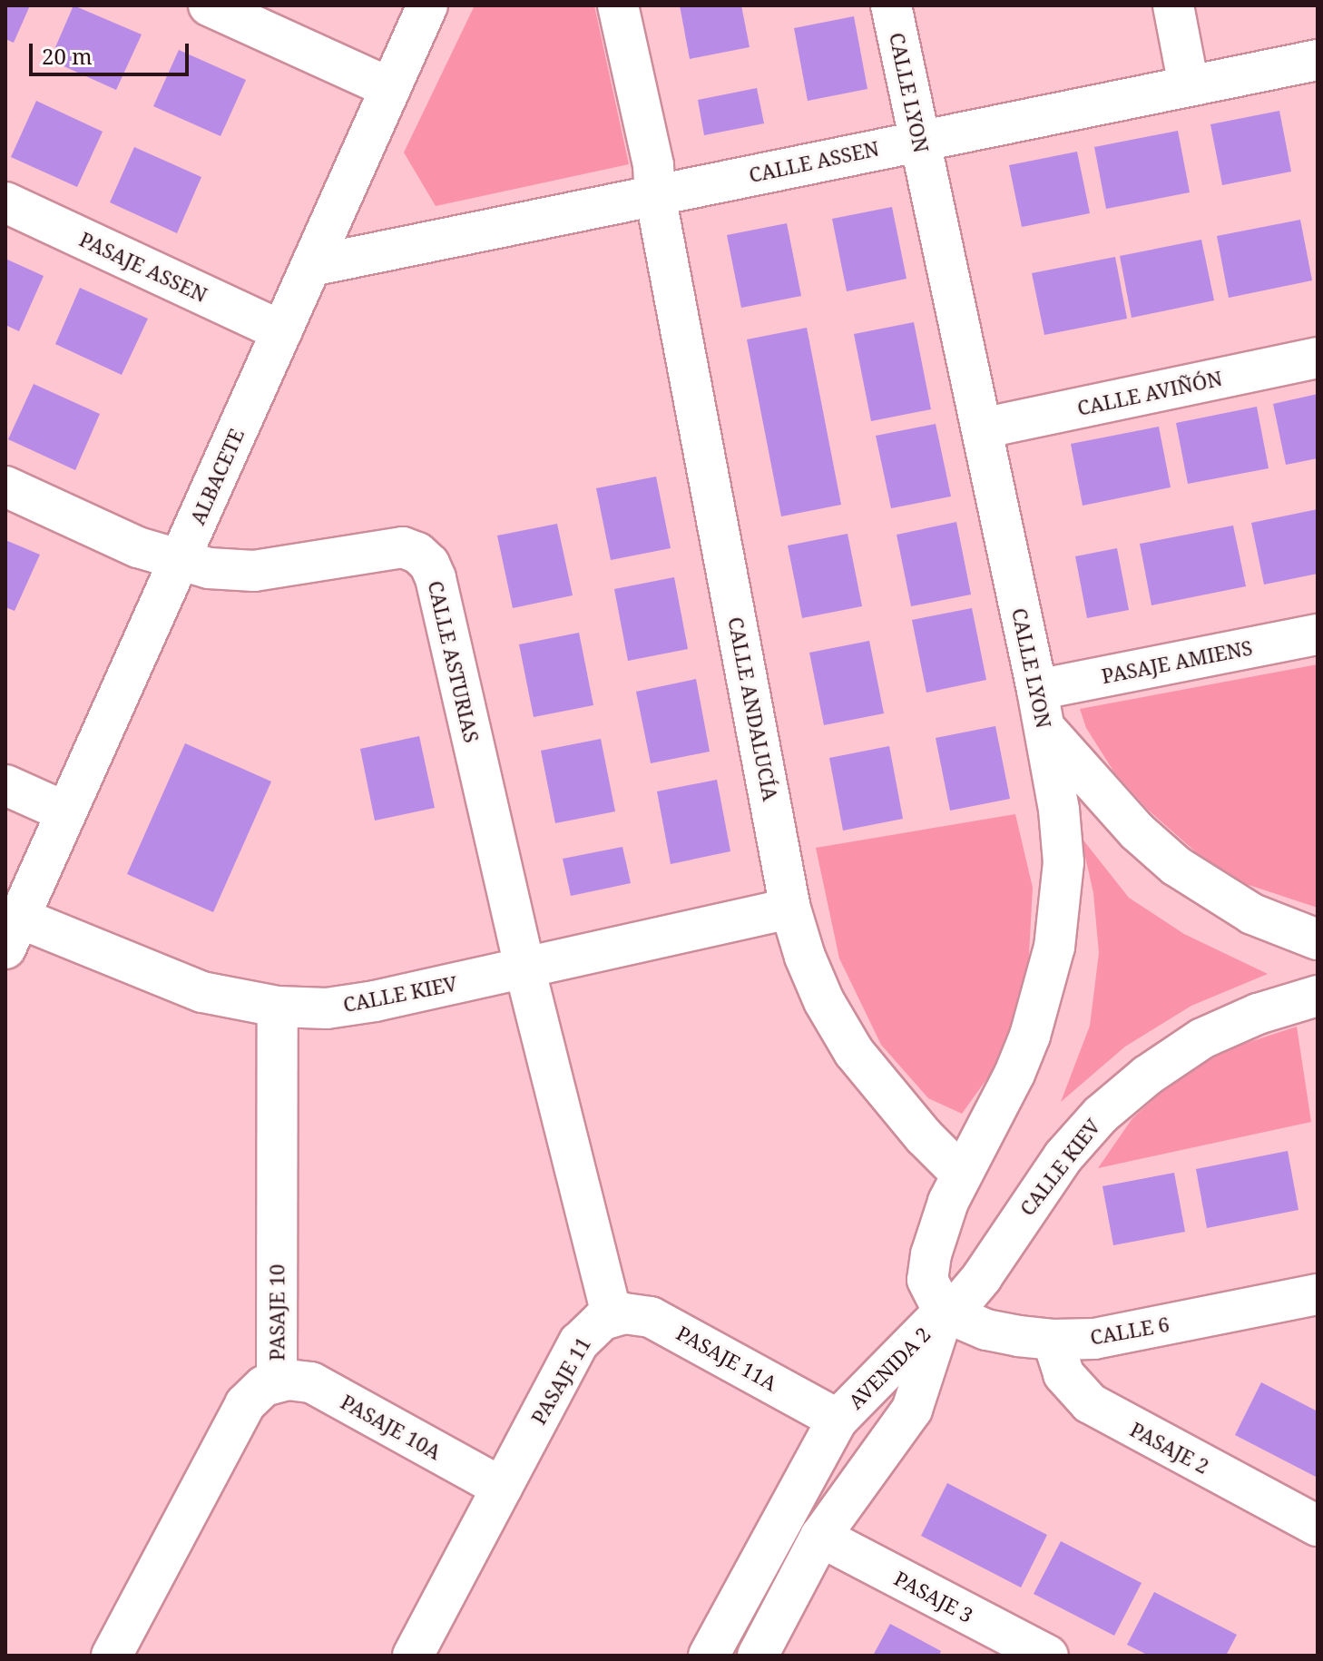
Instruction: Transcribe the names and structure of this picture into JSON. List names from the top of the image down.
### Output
{
  "streets": {
    "street": [
      "CALLE LYON",
      "CALLE ASSEN",
      "PASAJE ASSEN",
      "CALLE AVIÑÓN",
      "ALBACETE",
      "CALLE ASTURIAS",
      "PASAJE AMIENS",
      "CALLE ANDALUCÍA",
      "CALLE KIEV",
      "PASAJE 10",
      "CALLE 6",
      "PASAJE 11A",
      "AVENIDA 2",
      "PASAJE 11",
      "PASAJE 10A",
      "PASAJE 2",
      "PASAJE 3"
    ]
  },
  "crossings": [
    ["CALLE LYON", "CALLE ASSEN"],
    ["CALLE LYON", "CALLE AVIÑÓN"],
    ["CALLE LYON", "PASAJE AMIENS"],
    ["CALLE LYON", "CALLE ANDALUCÍA"],
    ["CALLE LYON", "CALLE KIEV"],
    ["CALLE LYON", "CALLE 6"],
    ["CALLE LYON", "AVENIDA 2"],
    ["CALLE ASSEN", "ALBACETE"],
    ["CALLE ASSEN", "CALLE ANDALUCÍA"],
    ["PASAJE ASSEN", "ALBACETE"],
    ["ALBACETE", "CALLE ASTURIAS"],
    ["ALBACETE", "CALLE KIEV"],
    ["CALLE ASTURIAS", "CALLE KIEV"],
    ["CALLE ANDALUCÍA", "CALLE KIEV"],
    ["CALLE KIEV", "PASAJE 10"],
    ["CALLE KIEV", "CALLE 6"],
    ["CALLE KIEV", "AVENIDA 2"],
    ["PASAJE 10", "PASAJE 10A"],
    ["CALLE 6", "AVENIDA 2"],
    ["CALLE 6", "PASAJE 2"],
    ["PASAJE 11A", "AVENIDA 2"],
    ["PASAJE 11A", "PASAJE 11"],
    ["AVENIDA 2", "PASAJE 3"],
    ["PASAJE 11", "PASAJE 10A"]
  ],
  "scale_bar": "20 m"
}
